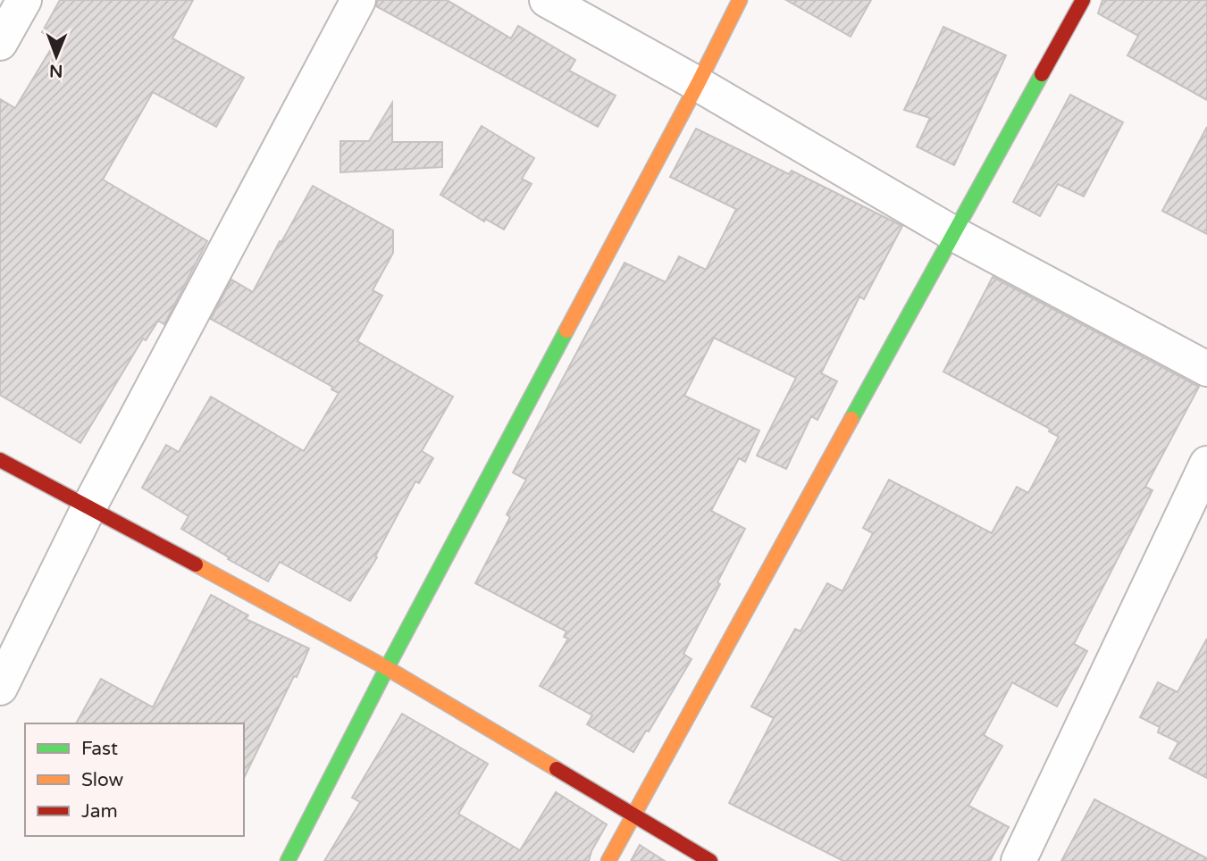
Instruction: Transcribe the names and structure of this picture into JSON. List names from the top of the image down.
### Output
{
  "legend": ["Fast", "Slow", "Jam"],
  "north": "bottom"
}
